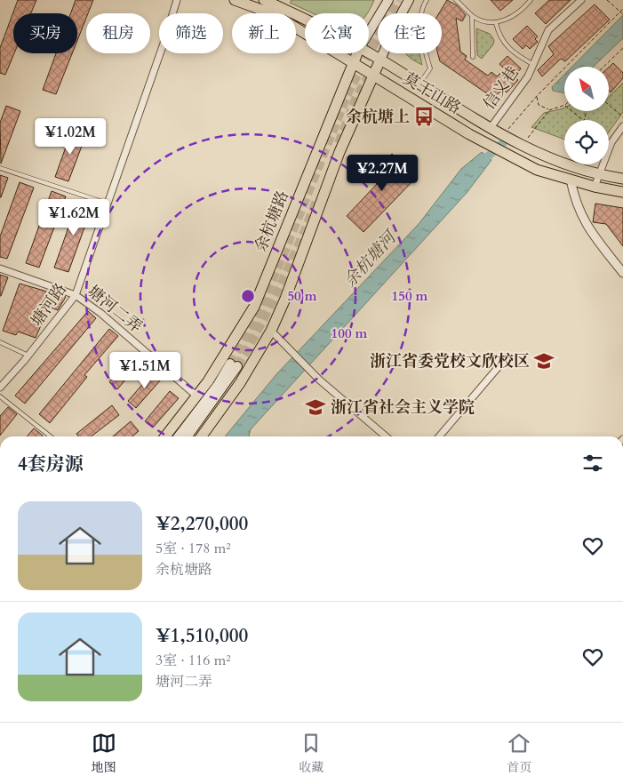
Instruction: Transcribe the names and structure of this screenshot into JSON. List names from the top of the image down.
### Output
{
  "streets": {
    "main road": ["莫干山路", "余杭塘路"],
    "street": ["信义巷", "塘河路", "塘河二弄"]
  },
  "crossings": [
    ["信义巷", "莫干山路"],
    ["莫干山路", "余杭塘路"],
    ["余杭塘路", "塘河二弄"],
    ["塘河路", "塘河二弄"]
  ],
  "water": ["余杭塘河"],
  "places": {
    "bus stop": ["余杭塘上"],
    "school or university": ["浙江省委党校文欣校区", "浙江省社会主义学院"]
  },
  "north": "top left",
  "page": {
    "chip": [
      "买房",
      "租房",
      "筛选",
      "新上",
      "公寓",
      "住宅"
    ],
    "price": [
      "¥1.02M",
      "¥2.27M",
      "¥1.62M",
      "¥1.51M"
    ],
    "heading": "4套房源",
    "list": [
      {
        "name": "¥2,270,000",
        "note": "5室 · 178 m² · 余杭塘路"
      },
      {
        "name": "¥1,510,000",
        "note": "3室 · 116 m² · 塘河二弄"
      }
    ],
    "tabs": ["地图", "收藏", "首页"]
  },
  "rings": ["50 m", "150 m", "100 m"]
}
